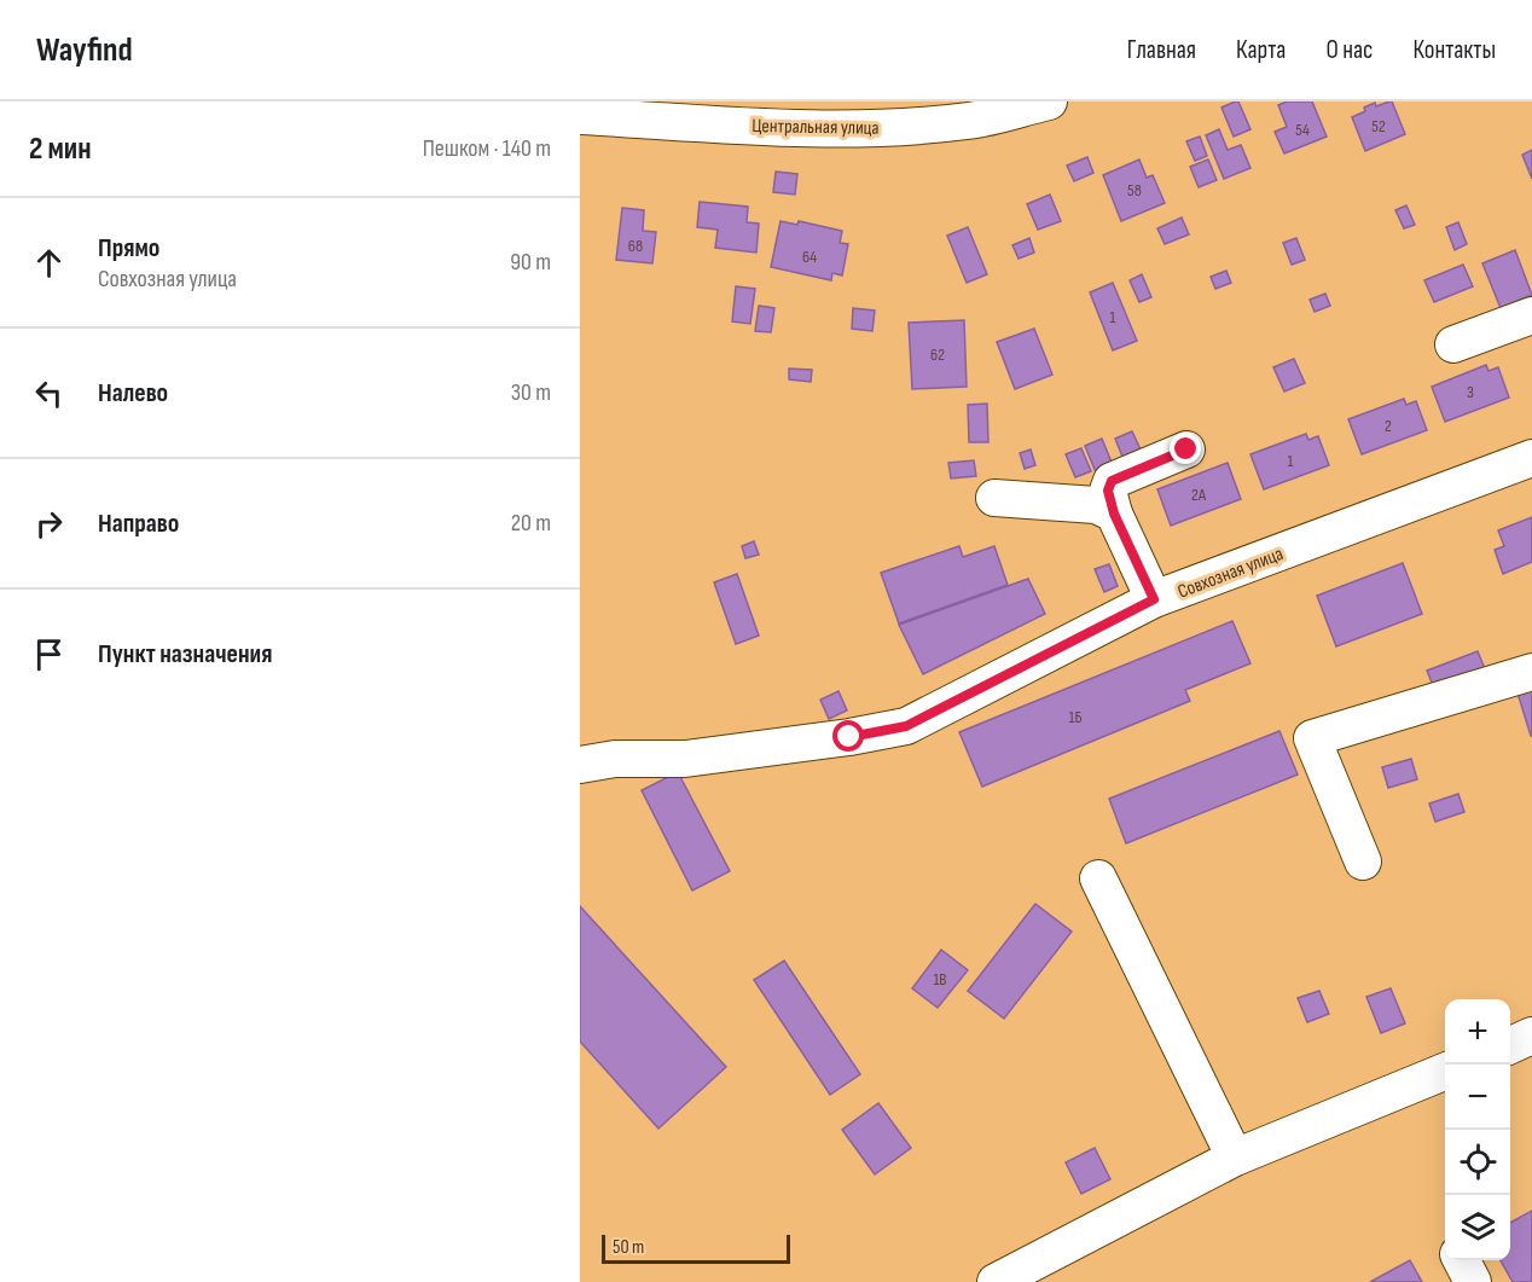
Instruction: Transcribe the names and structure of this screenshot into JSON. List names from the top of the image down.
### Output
{
  "streets": {
    "street": ["Центральная улица", "Совхозная улица"]
  },
  "house_numbers": [
    "52",
    "54",
    "58",
    "68",
    "64",
    "1",
    "62",
    "3",
    "2",
    "1",
    "2А",
    "1Б",
    "1В"
  ],
  "scale_bar": "50 m",
  "page": {
    "header": "Wayfind",
    "nav": [
      "Главная",
      "Карта",
      "О нас",
      "Контакты"
    ],
    "heading": ["2 мин", "Пешком · 140 m"],
    "list": [
      ["Прямо", "Совхозная улица", "90 m"],
      ["Налево", "30 m"],
      ["Направо", "20 m"],
      "Пункт назначения"
    ],
    "map_buttons": ["+", "−"],
    "scale": "50 m"
  }
}
